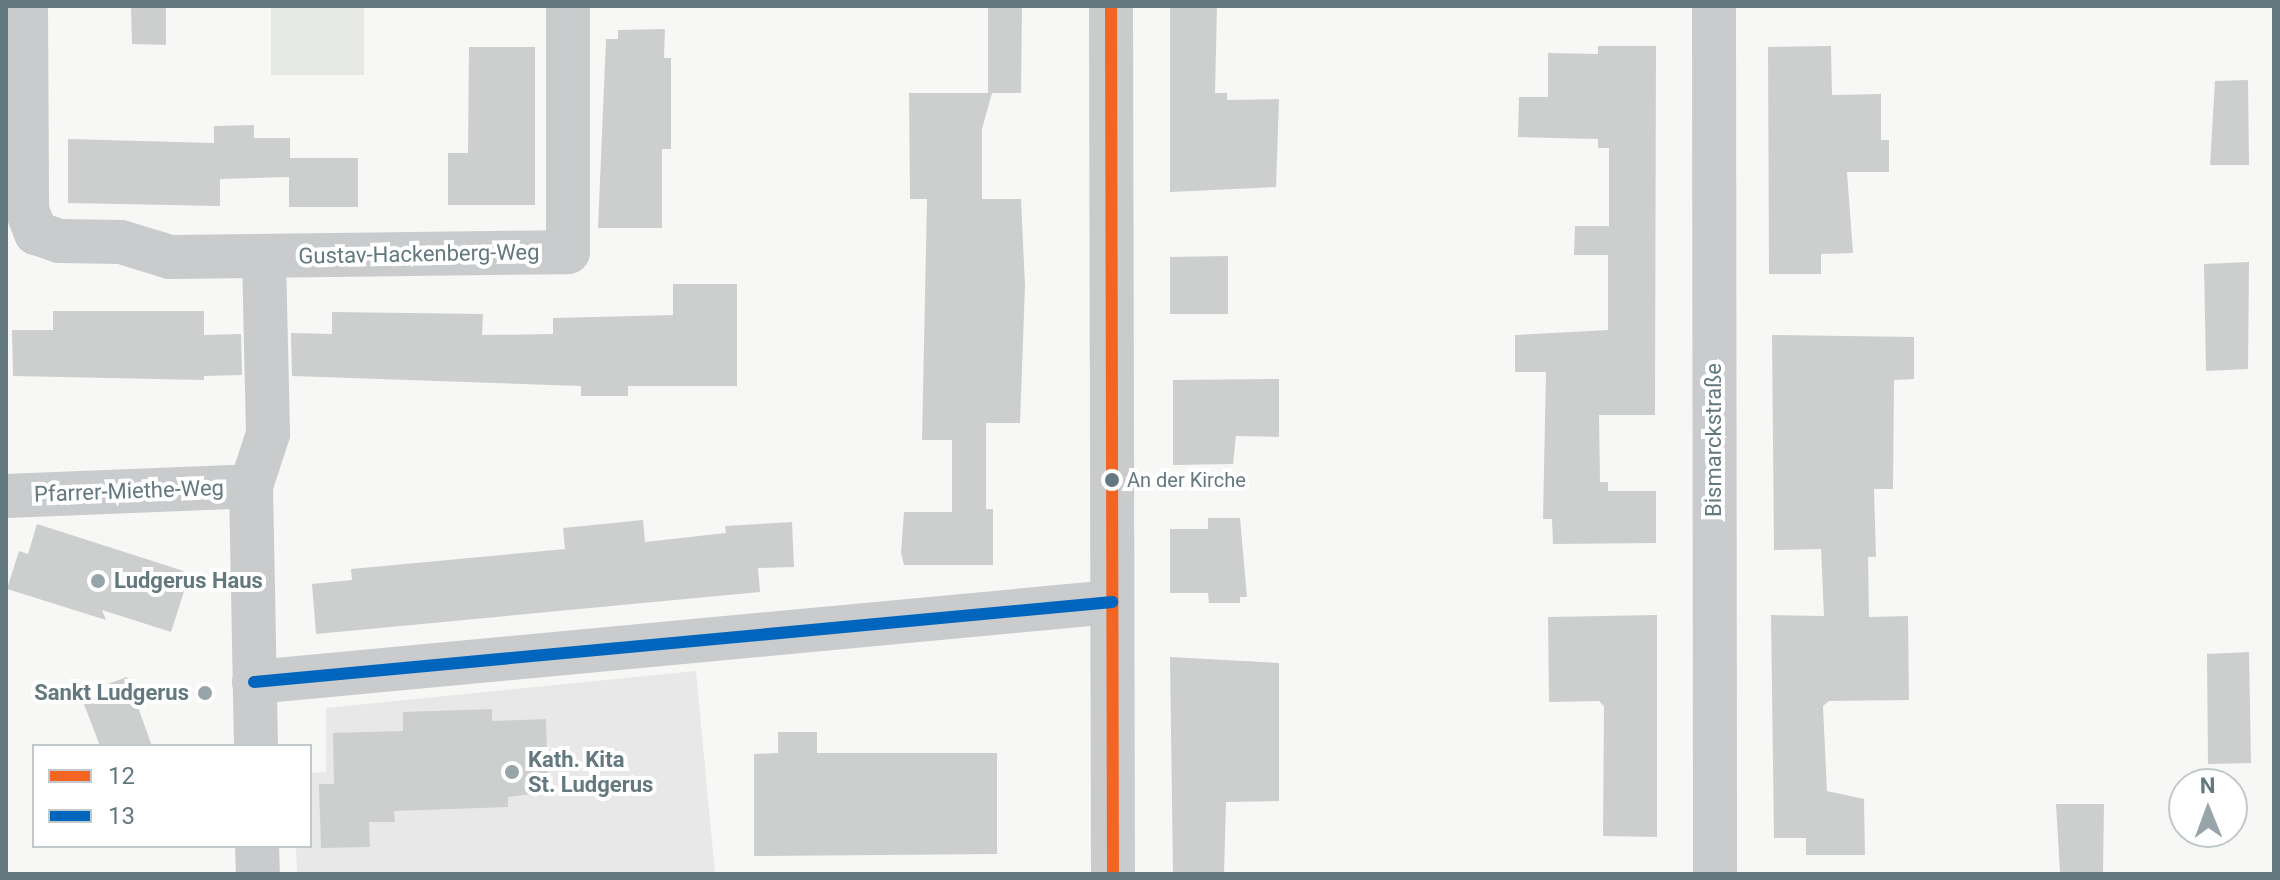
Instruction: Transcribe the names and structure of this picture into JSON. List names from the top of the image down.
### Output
{
  "streets": {
    "street": ["Gustav-Hackenberg-Weg", "Bismarckstraße", "Pfarrer-Miethe-Weg"]
  },
  "places": [
    "An der Kirche",
    "Ludgerus Haus",
    "Sankt Ludgerus",
    "Kath. Kita St. Ludgerus"
  ],
  "lines": ["transit line 12", "transit line 13"],
  "legend": ["12", "13"],
  "north": "top"
}
